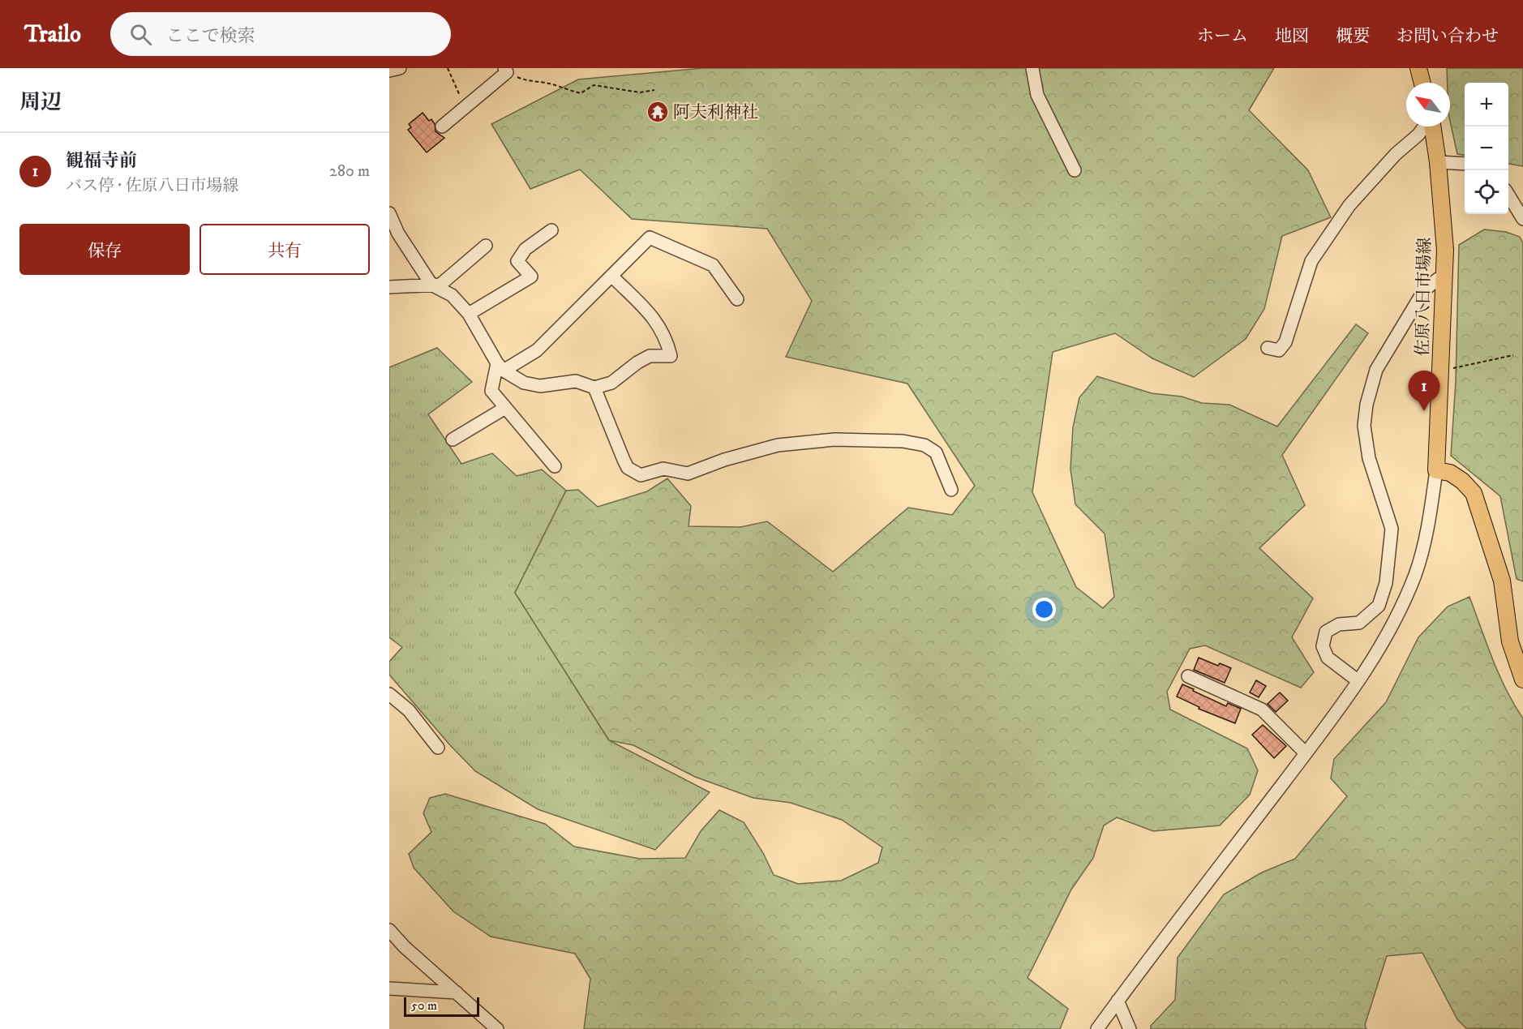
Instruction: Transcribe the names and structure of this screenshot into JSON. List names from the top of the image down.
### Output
{
  "streets": {
    "main road": ["佐原八日市場線"]
  },
  "places": {
    "temple": ["阿夫利神社"]
  },
  "scale_bar": "50 m",
  "north": "top left",
  "page": {
    "header": "Trailo",
    "search": "ここで検索",
    "nav": [
      "ホーム",
      "地図",
      "概要",
      "お問い合わせ"
    ],
    "heading": "周辺",
    "map_buttons": ["+", "−"],
    "list": [
      {
        "mark": "1",
        "name": "観福寺前",
        "note": "バス停 · 佐原八日市場線",
        "value": "280 m"
      }
    ],
    "buttons": ["保存", "共有"],
    "pins": "1",
    "scale": "50 m"
  }
}
